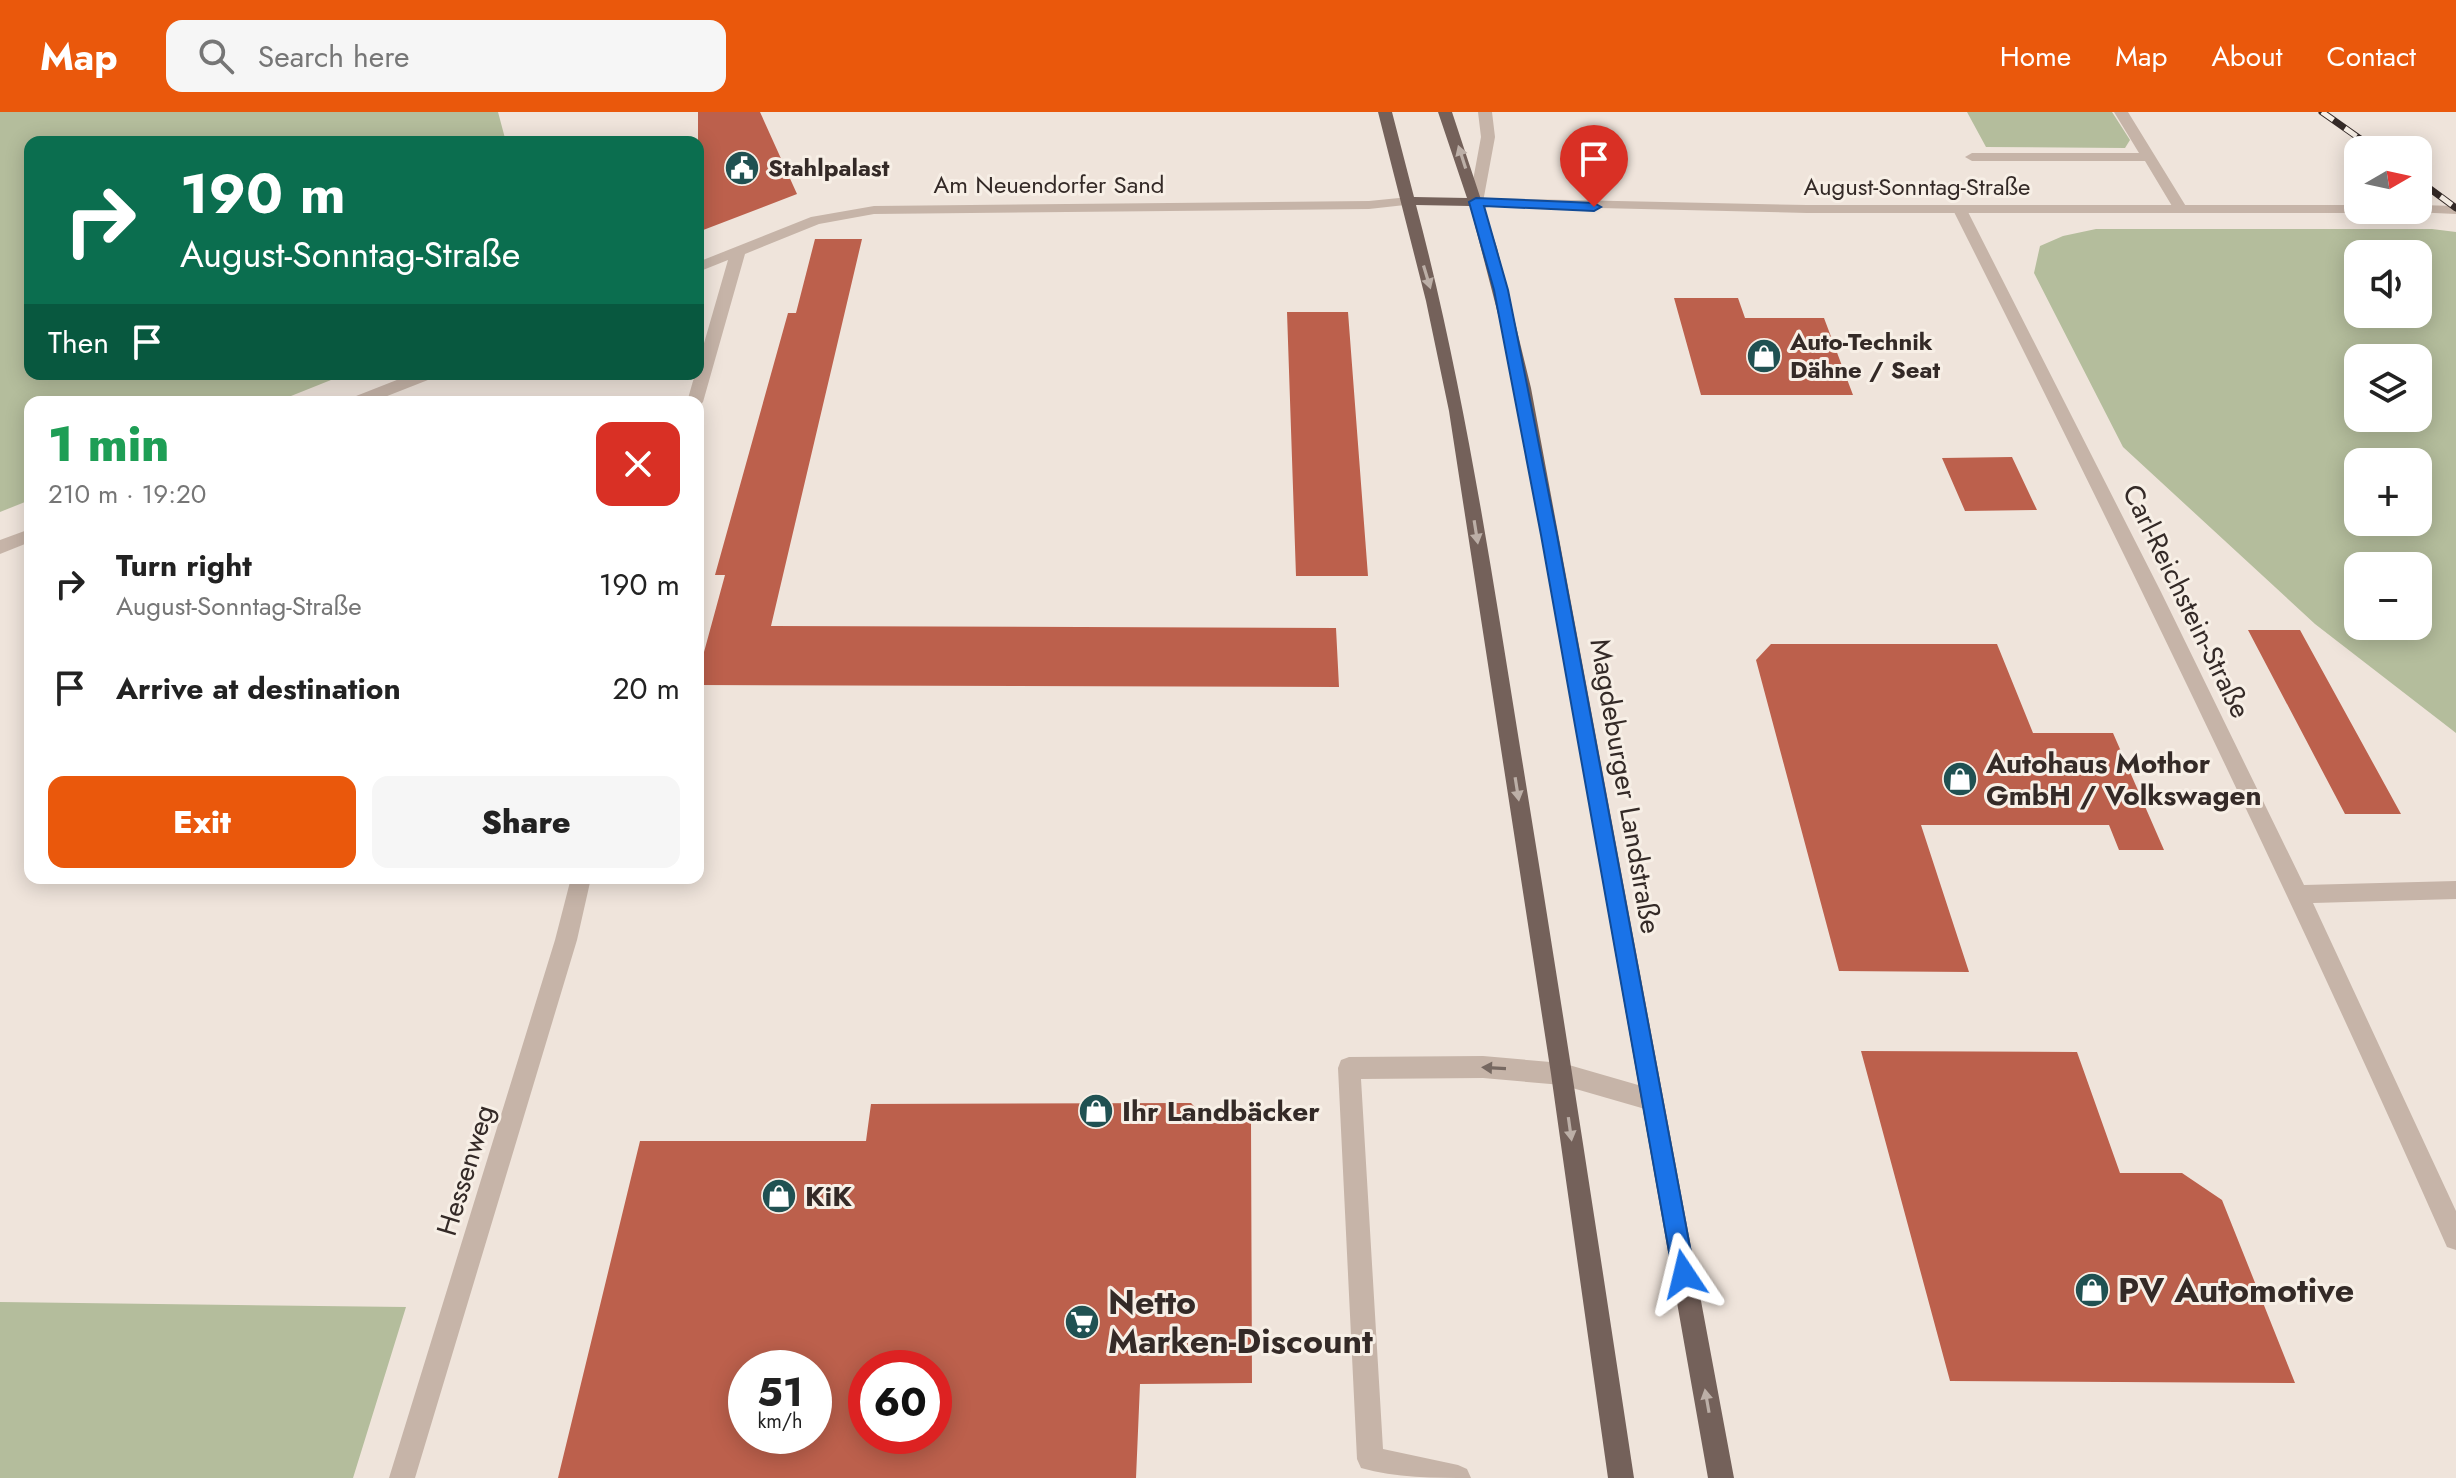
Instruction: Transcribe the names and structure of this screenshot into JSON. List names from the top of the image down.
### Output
{
  "streets": {
    "main road": ["Magdeburger Landstraße"],
    "street": [
      "Am Neuendorfer Sand",
      "August-Sonntag-Straße",
      "Carl-Reichstein-Straße",
      "Hessenweg"
    ]
  },
  "crossings": [
    ["August-Sonntag-Straße", "Carl-Reichstein-Straße"],
    ["August-Sonntag-Straße", "Magdeburger Landstraße"]
  ],
  "places": {
    "public building": ["Stahlpalast"],
    "shop": [
      "Auto-Technik Dähne / Seat",
      "Autohaus Mothor GmbH / Volkswagen",
      "Ihr Landbäcker",
      "KiK",
      "PV Automotive"
    ],
    "supermarket": ["Netto Marken-Discount"]
  },
  "north": "right",
  "page": {
    "header": "Map",
    "search": "Search here",
    "nav": [
      "Home",
      "Map",
      "About",
      "Contact"
    ],
    "map_buttons": ["+", "−"],
    "turn": ["190 m", "August-Sonntag-Straße"],
    "then": "Then",
    "heading": ["1 min", "210 m · 19:20"],
    "list": [
      {
        "name": "Turn right",
        "note": "August-Sonntag-Straße",
        "value": "190 m"
      },
      {
        "name": "Arrive at destination",
        "value": "20 m"
      }
    ],
    "buttons": ["Exit", "Share"],
    "speed": "51 km/h",
    "limit": "60"
  }
}
